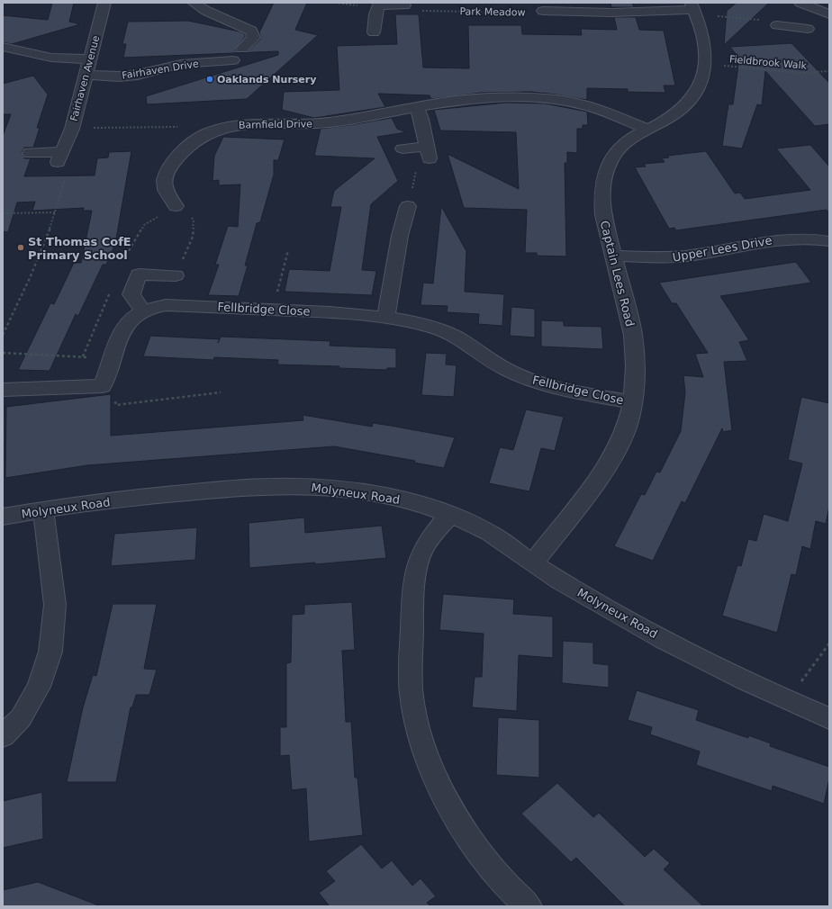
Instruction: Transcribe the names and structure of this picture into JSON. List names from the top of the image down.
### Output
{
  "streets": {
    "street": [
      "Fairhaven Drive",
      "Fairhaven Avenue",
      "Barnfield Drive",
      "Upper Lees Drive",
      "Captain Lees Road",
      "Fellbridge Close",
      "Molyneux Road"
    ],
    "path": ["Park Meadow", "Fieldbrook Walk"]
  },
  "crossings": [
    ["Fieldbrook Walk", "Captain Lees Road"],
    ["Fairhaven Drive", "Fairhaven Avenue"],
    ["Barnfield Drive", "Captain Lees Road"],
    ["Upper Lees Drive", "Captain Lees Road"],
    ["Captain Lees Road", "Fellbridge Close"],
    ["Captain Lees Road", "Molyneux Road"]
  ],
  "places": ["Oaklands Nursery", "St Thomas CofE Primary School"]
}
